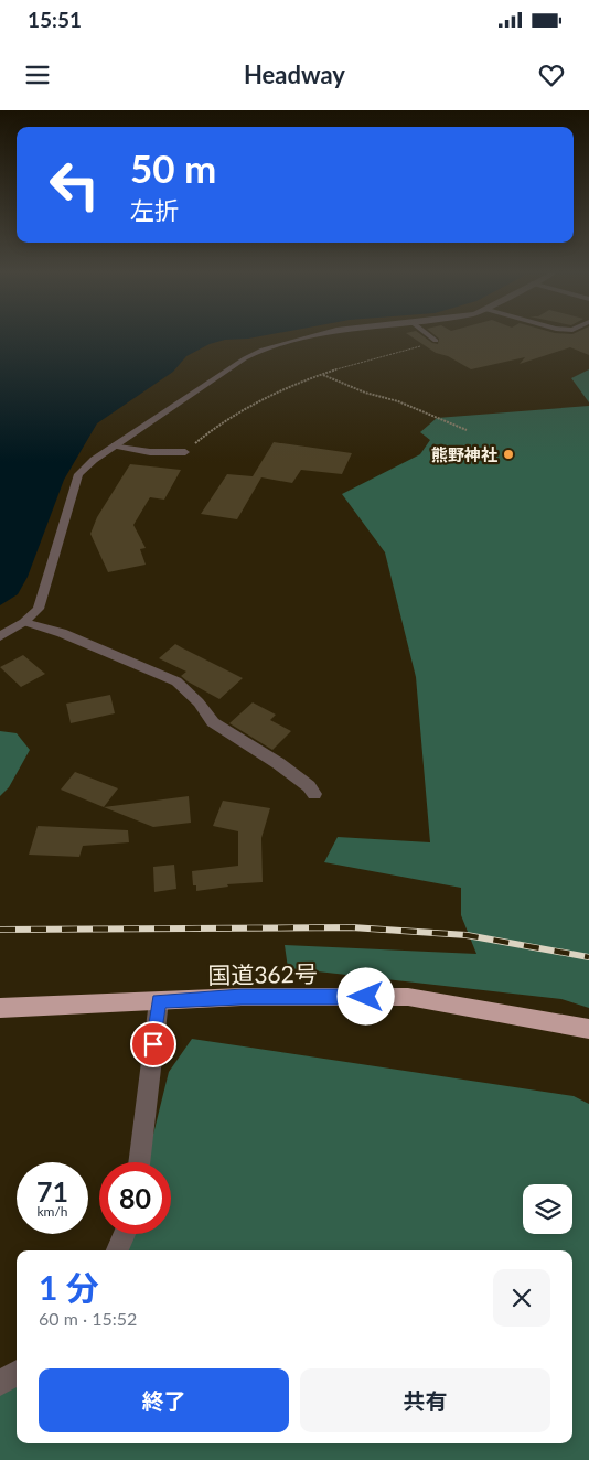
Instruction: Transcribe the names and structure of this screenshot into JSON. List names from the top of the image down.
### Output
{
  "streets": {
    "highway": ["国道362号"]
  },
  "places": ["熊野神社"],
  "page": {
    "status": "15:51",
    "header": "Headway",
    "turn": ["50 m", "左折"],
    "speed": "71 km/h",
    "limit": "80",
    "heading": ["1 分", "60 m · 15:52"],
    "buttons": ["終了", "共有"]
  }
}
